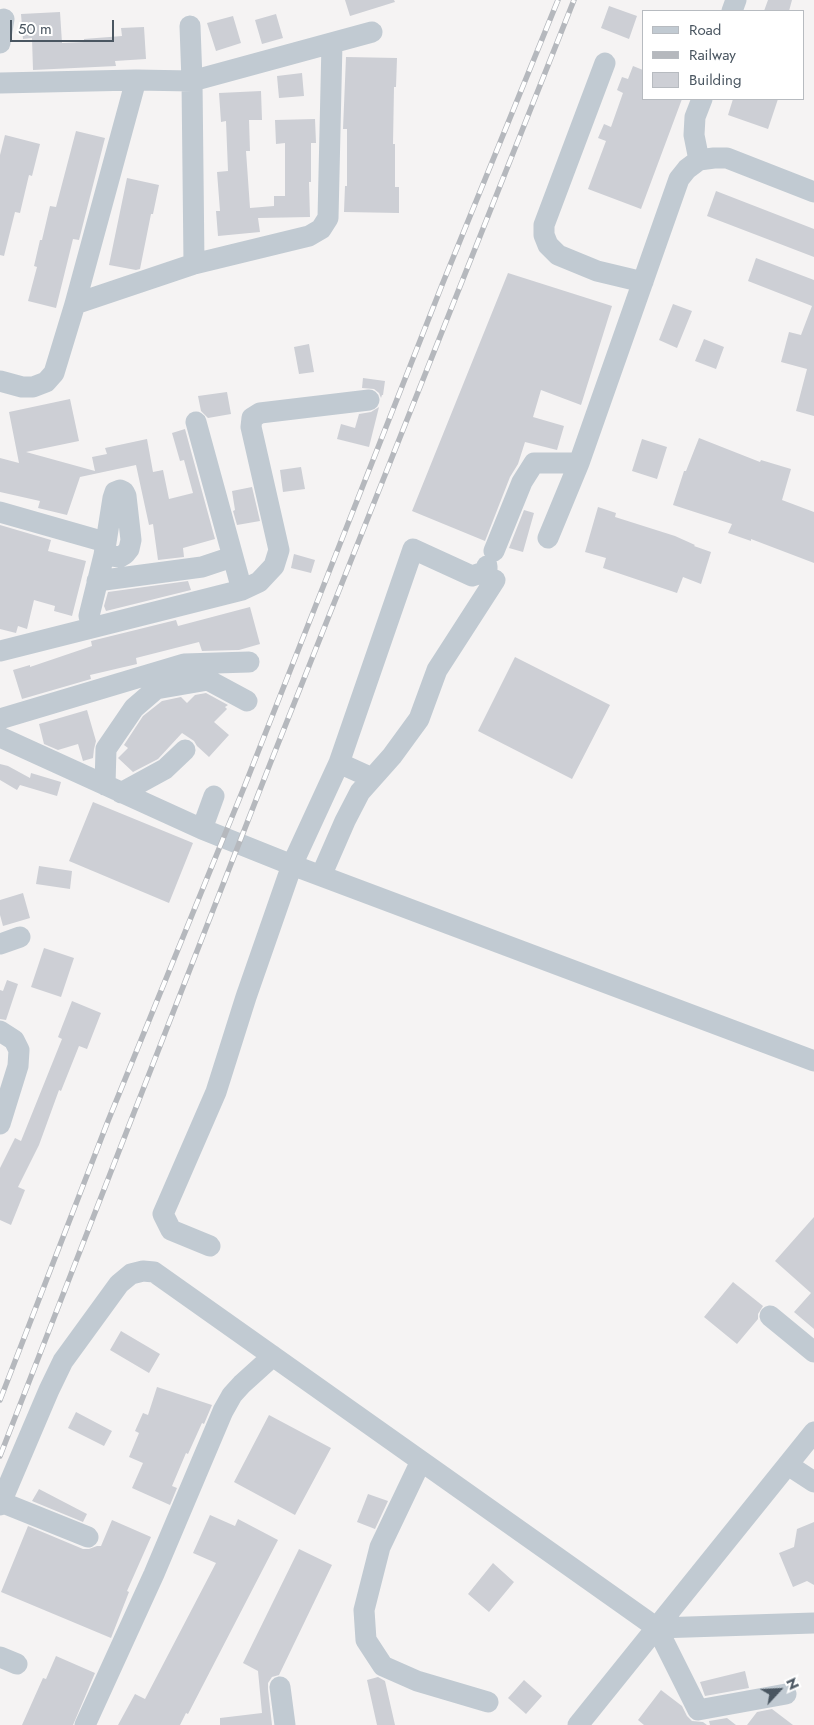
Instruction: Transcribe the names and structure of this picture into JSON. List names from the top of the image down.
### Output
{
  "legend": ["Road", "Railway", "Building"],
  "scale_bar": "50 m",
  "north": "top right"
}
